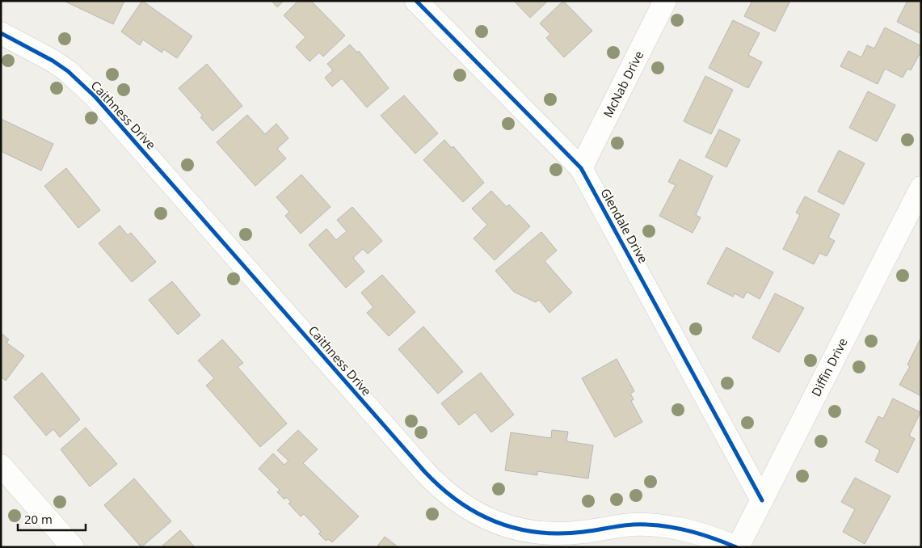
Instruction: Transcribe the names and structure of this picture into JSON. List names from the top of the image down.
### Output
{
  "streets": {
    "street": [
      "McNab Drive",
      "Caithness Drive",
      "Glendale Drive",
      "Diffin Drive"
    ]
  },
  "crossings": [
    ["McNab Drive", "Glendale Drive"],
    ["Caithness Drive", "Diffin Drive"],
    ["Glendale Drive", "Diffin Drive"]
  ],
  "scale_bar": "20 m"
}
